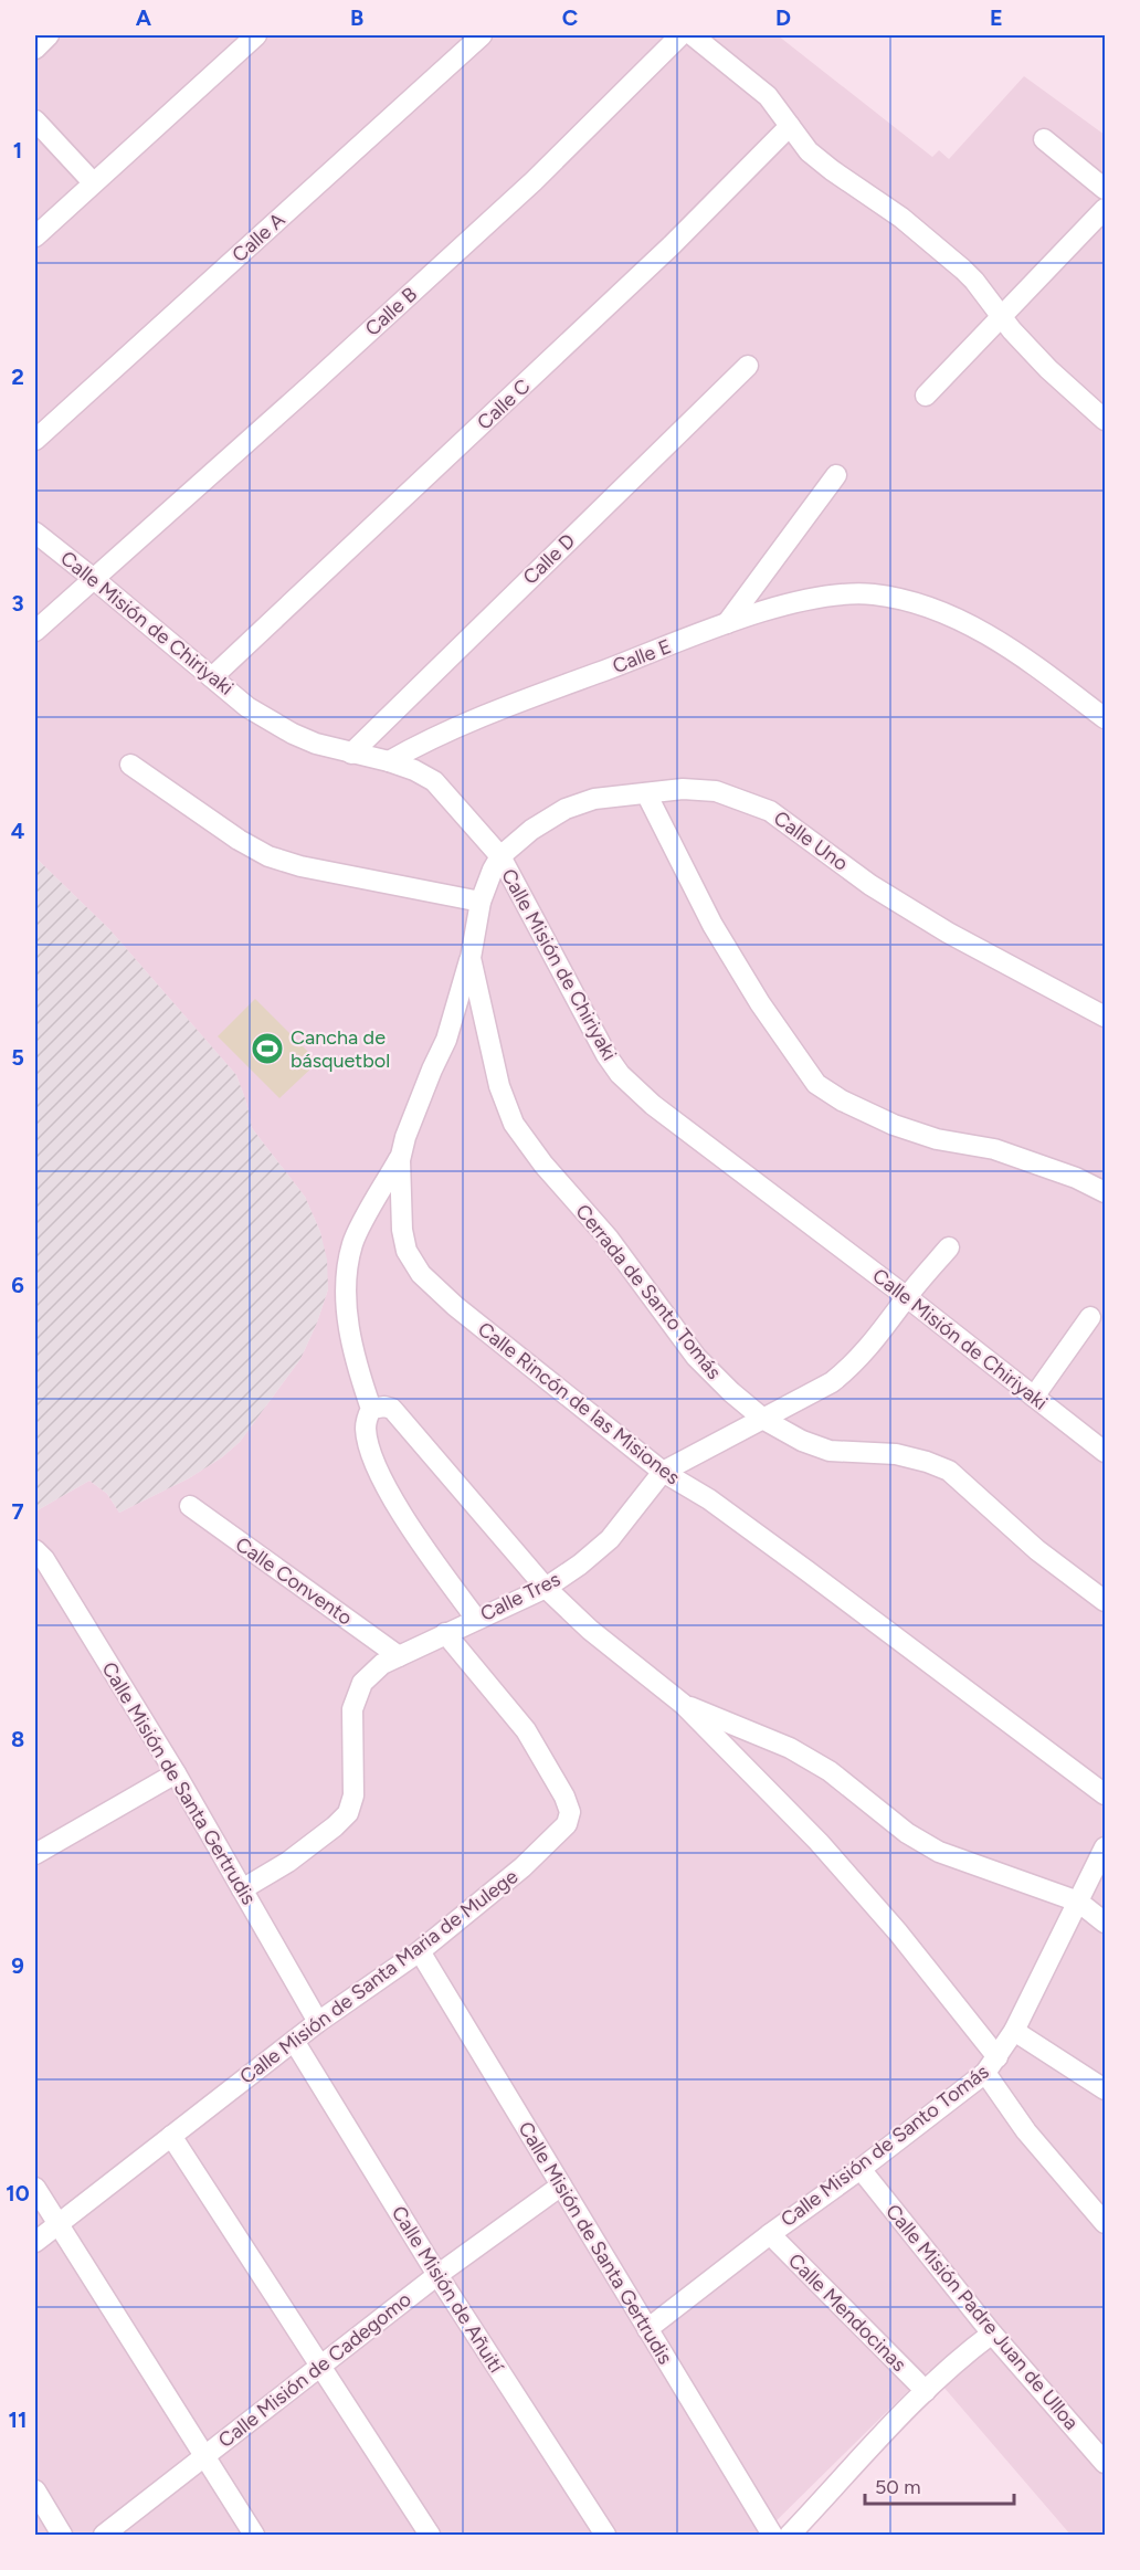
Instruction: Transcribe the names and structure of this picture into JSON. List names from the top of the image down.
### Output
{
  "streets": {
    "street": [
      "Calle A",
      "Calle B",
      "Calle C",
      "Calle D",
      "Calle Misión de Chiriyaki",
      "Calle E",
      "Calle Uno",
      "Cerrada de Santo Tomás",
      "Calle Rincón de las Misiones",
      "Calle Convento",
      "Calle Tres",
      "Calle Misión de Santa Gertrudis",
      "Calle Misión de Santa Maria de Mulege",
      "Calle Misión de Santo Tomás",
      "Calle Misión de Añuití",
      "Calle Mendocinas",
      "Calle Misión Padre Juan de Ulloa",
      "Calle Misión de Cadegomo"
    ]
  },
  "crossings": [
    ["Calle B", "Calle Misión de Chiriyaki"],
    ["Calle C", "Calle Misión de Chiriyaki"],
    ["Calle D", "Calle Misión de Chiriyaki"],
    ["Calle Misión de Chiriyaki", "Calle E"],
    ["Calle Misión de Chiriyaki", "Calle Uno"],
    ["Calle Misión de Chiriyaki", "Cerrada de Santo Tomás"],
    ["Calle Misión de Chiriyaki", "Calle Tres"],
    ["Calle Uno", "Cerrada de Santo Tomás"],
    ["Cerrada de Santo Tomás", "Calle Rincón de las Misiones"],
    ["Cerrada de Santo Tomás", "Calle Tres"],
    ["Calle Rincón de las Misiones", "Calle Tres"],
    ["Calle Convento", "Calle Tres"],
    ["Calle Tres", "Calle Misión de Santa Gertrudis"],
    ["Calle Tres", "Calle Misión de Santa Maria de Mulege"],
    ["Calle Misión de Santa Gertrudis", "Calle Misión de Santa Maria de Mulege"],
    ["Calle Misión de Santa Gertrudis", "Calle Misión de Santo Tomás"],
    ["Calle Misión de Santa Gertrudis", "Calle Misión de Cadegomo"],
    ["Calle Misión de Santa Maria de Mulege", "Calle Misión de Añuití"],
    ["Calle Misión de Santo Tomás", "Calle Mendocinas"],
    ["Calle Misión de Santo Tomás", "Calle Misión Padre Juan de Ulloa"],
    ["Calle Misión de Añuití", "Calle Misión de Cadegomo"]
  ],
  "places": {
    "sports": ["Cancha de básquetbol"]
  },
  "scale_bar": "50 m",
  "grid": {
    "columns": [
      "A",
      "B",
      "C",
      "D",
      "E"
    ],
    "rows": [
      "1",
      "2",
      "3",
      "4",
      "5",
      "6",
      "7",
      "8",
      "9",
      "10",
      "11"
    ]
  }
}
